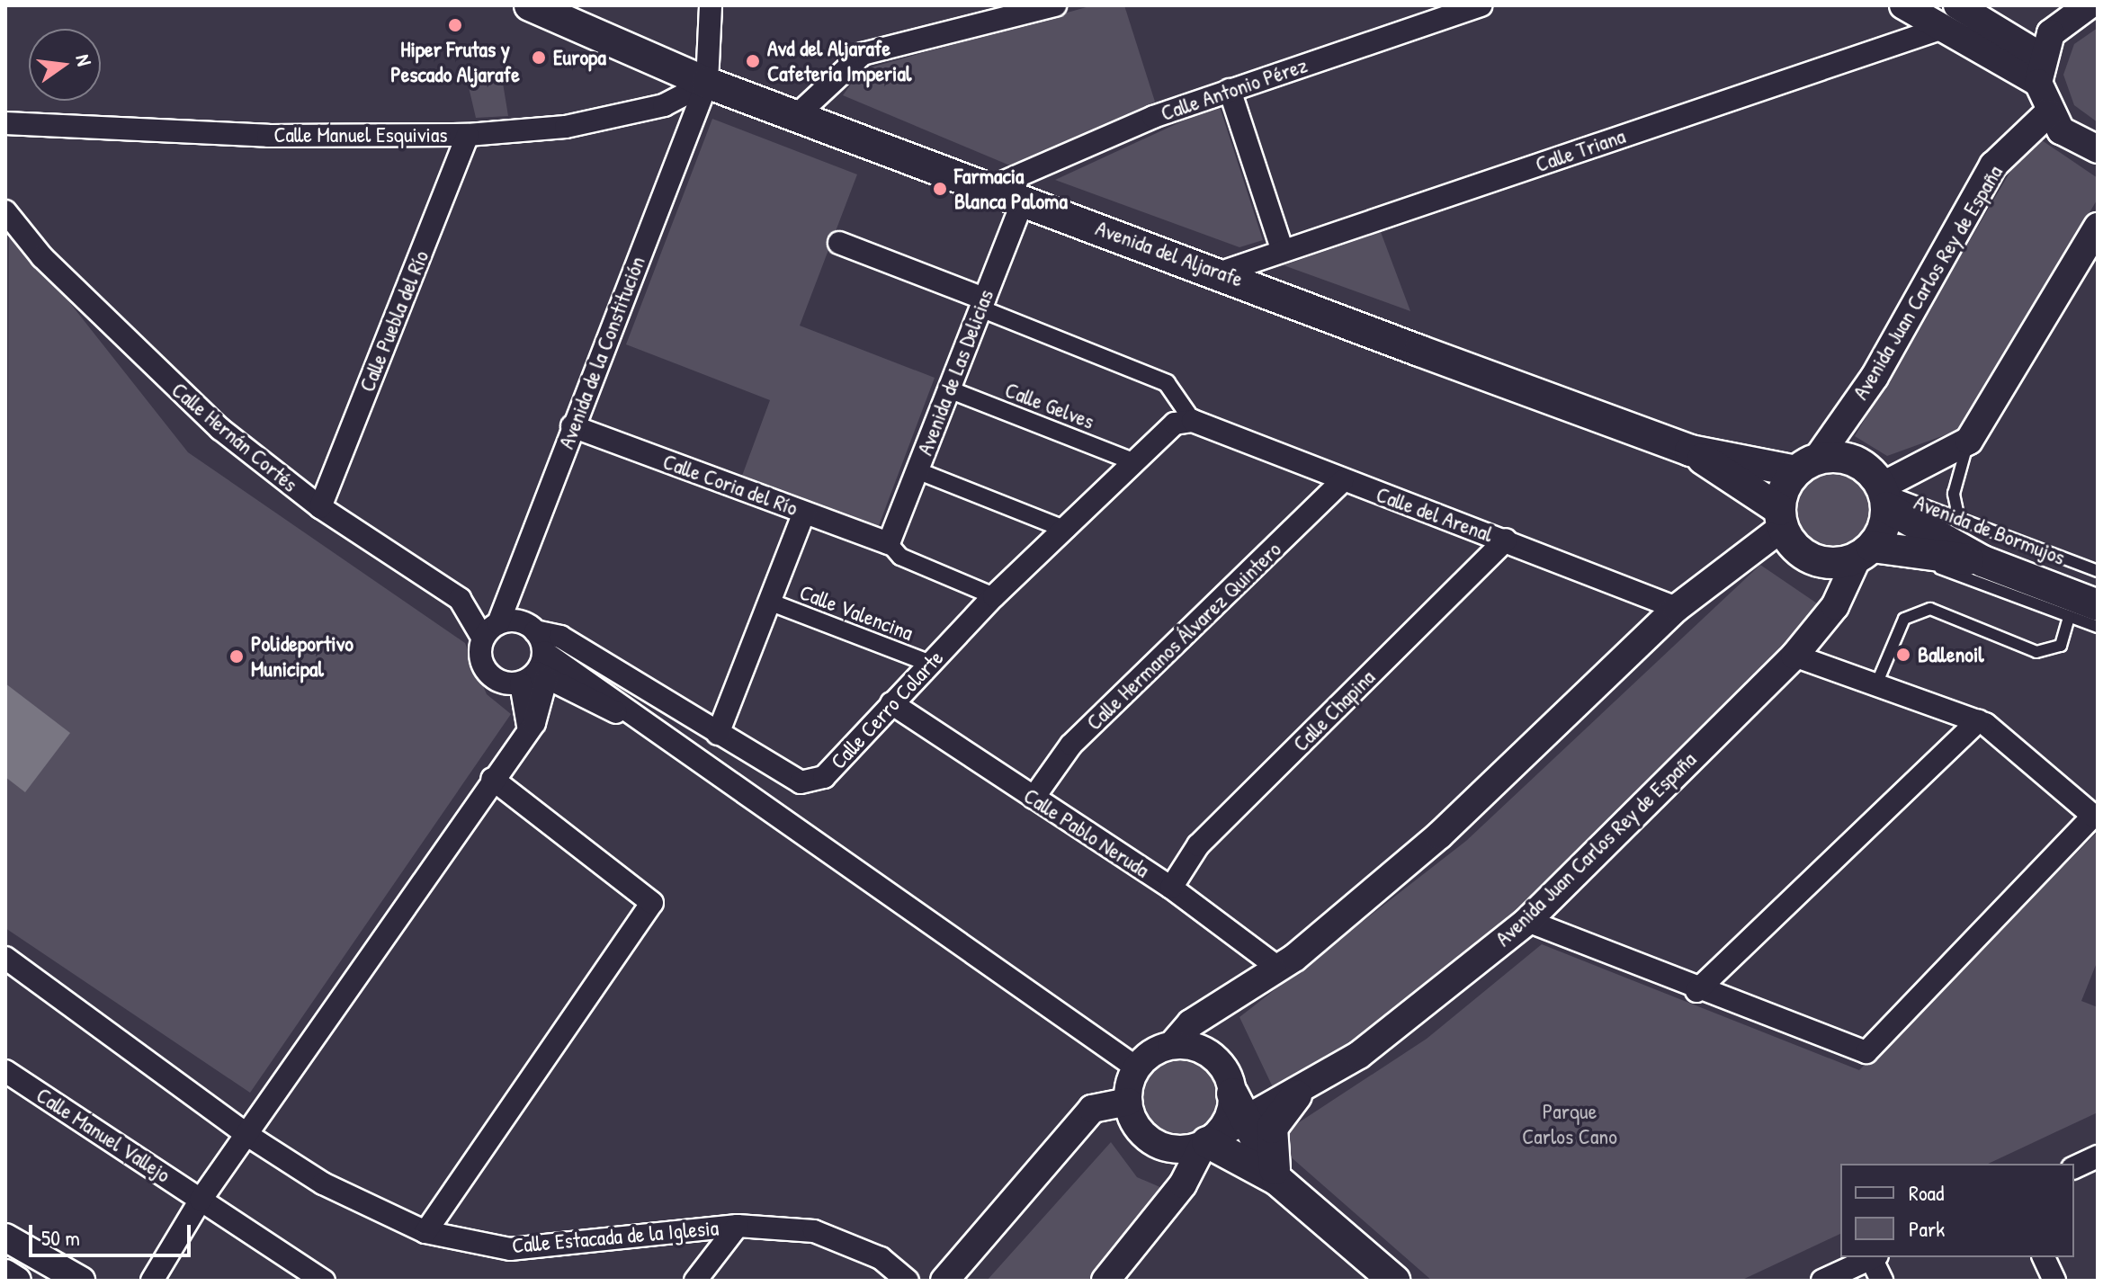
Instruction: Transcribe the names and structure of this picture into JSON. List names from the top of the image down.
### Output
{
  "streets": {
    "main road": ["Avenida del Aljarafe", "Avenida de Bormujos"],
    "street": [
      "Calle Antonio Pérez",
      "Calle Manuel Esquivias",
      "Calle Triana",
      "Avenida Juan Carlos Rey de España",
      "Calle Puebla del Río",
      "Avenida de la Constitución",
      "Avenida de Las Delicias",
      "Calle Gelves",
      "Calle Hernán Cortés",
      "Calle Coria del Río",
      "Calle del Arenal",
      "Calle Valencina",
      "Calle Hermanos Álvarez Quintero",
      "Calle Cerro Colarte",
      "Calle Chapina",
      "Calle Pablo Neruda",
      "Calle Manuel Vallejo",
      "Calle Estacada de la Iglesia"
    ]
  },
  "crossings": [
    ["Calle Antonio Pérez", "Avenida del Aljarafe"],
    ["Calle Manuel Esquivias", "Avenida del Aljarafe"],
    ["Calle Manuel Esquivias", "Calle Puebla del Río"],
    ["Calle Manuel Esquivias", "Avenida de la Constitución"],
    ["Calle Triana", "Avenida del Aljarafe"],
    ["Avenida del Aljarafe", "Avenida Juan Carlos Rey de España"],
    ["Avenida del Aljarafe", "Avenida de la Constitución"],
    ["Avenida del Aljarafe", "Avenida de Las Delicias"],
    ["Avenida del Aljarafe", "Avenida de Bormujos"],
    ["Avenida Juan Carlos Rey de España", "Avenida de Bormujos"],
    ["Calle Puebla del Río", "Calle Hernán Cortés"],
    ["Avenida de la Constitución", "Calle Hernán Cortés"],
    ["Avenida de la Constitución", "Calle Coria del Río"],
    ["Avenida de la Constitución", "Calle Cerro Colarte"],
    ["Avenida de Las Delicias", "Calle Gelves"],
    ["Avenida de Las Delicias", "Calle Coria del Río"],
    ["Calle Gelves", "Calle Cerro Colarte"],
    ["Calle Hernán Cortés", "Calle Cerro Colarte"],
    ["Calle del Arenal", "Calle Hermanos Álvarez Quintero"],
    ["Calle del Arenal", "Calle Cerro Colarte"],
    ["Calle del Arenal", "Calle Chapina"],
    ["Calle Valencina", "Calle Cerro Colarte"],
    ["Calle Hermanos Álvarez Quintero", "Calle Pablo Neruda"],
    ["Calle Cerro Colarte", "Calle Pablo Neruda"],
    ["Calle Chapina", "Calle Pablo Neruda"]
  ],
  "parks": ["Parque Carlos Cano"],
  "places": [
    "Hiper Frutas y Pescado Aljarafe",
    "Europa",
    "Avd del Aljarafe Cafeteria Imperial",
    "Farmacia Blanca Paloma",
    "Ballenoil",
    "Polideportivo Municipal"
  ],
  "legend": ["Road", "Park"],
  "scale_bar": "50 m",
  "north": "right"
}
